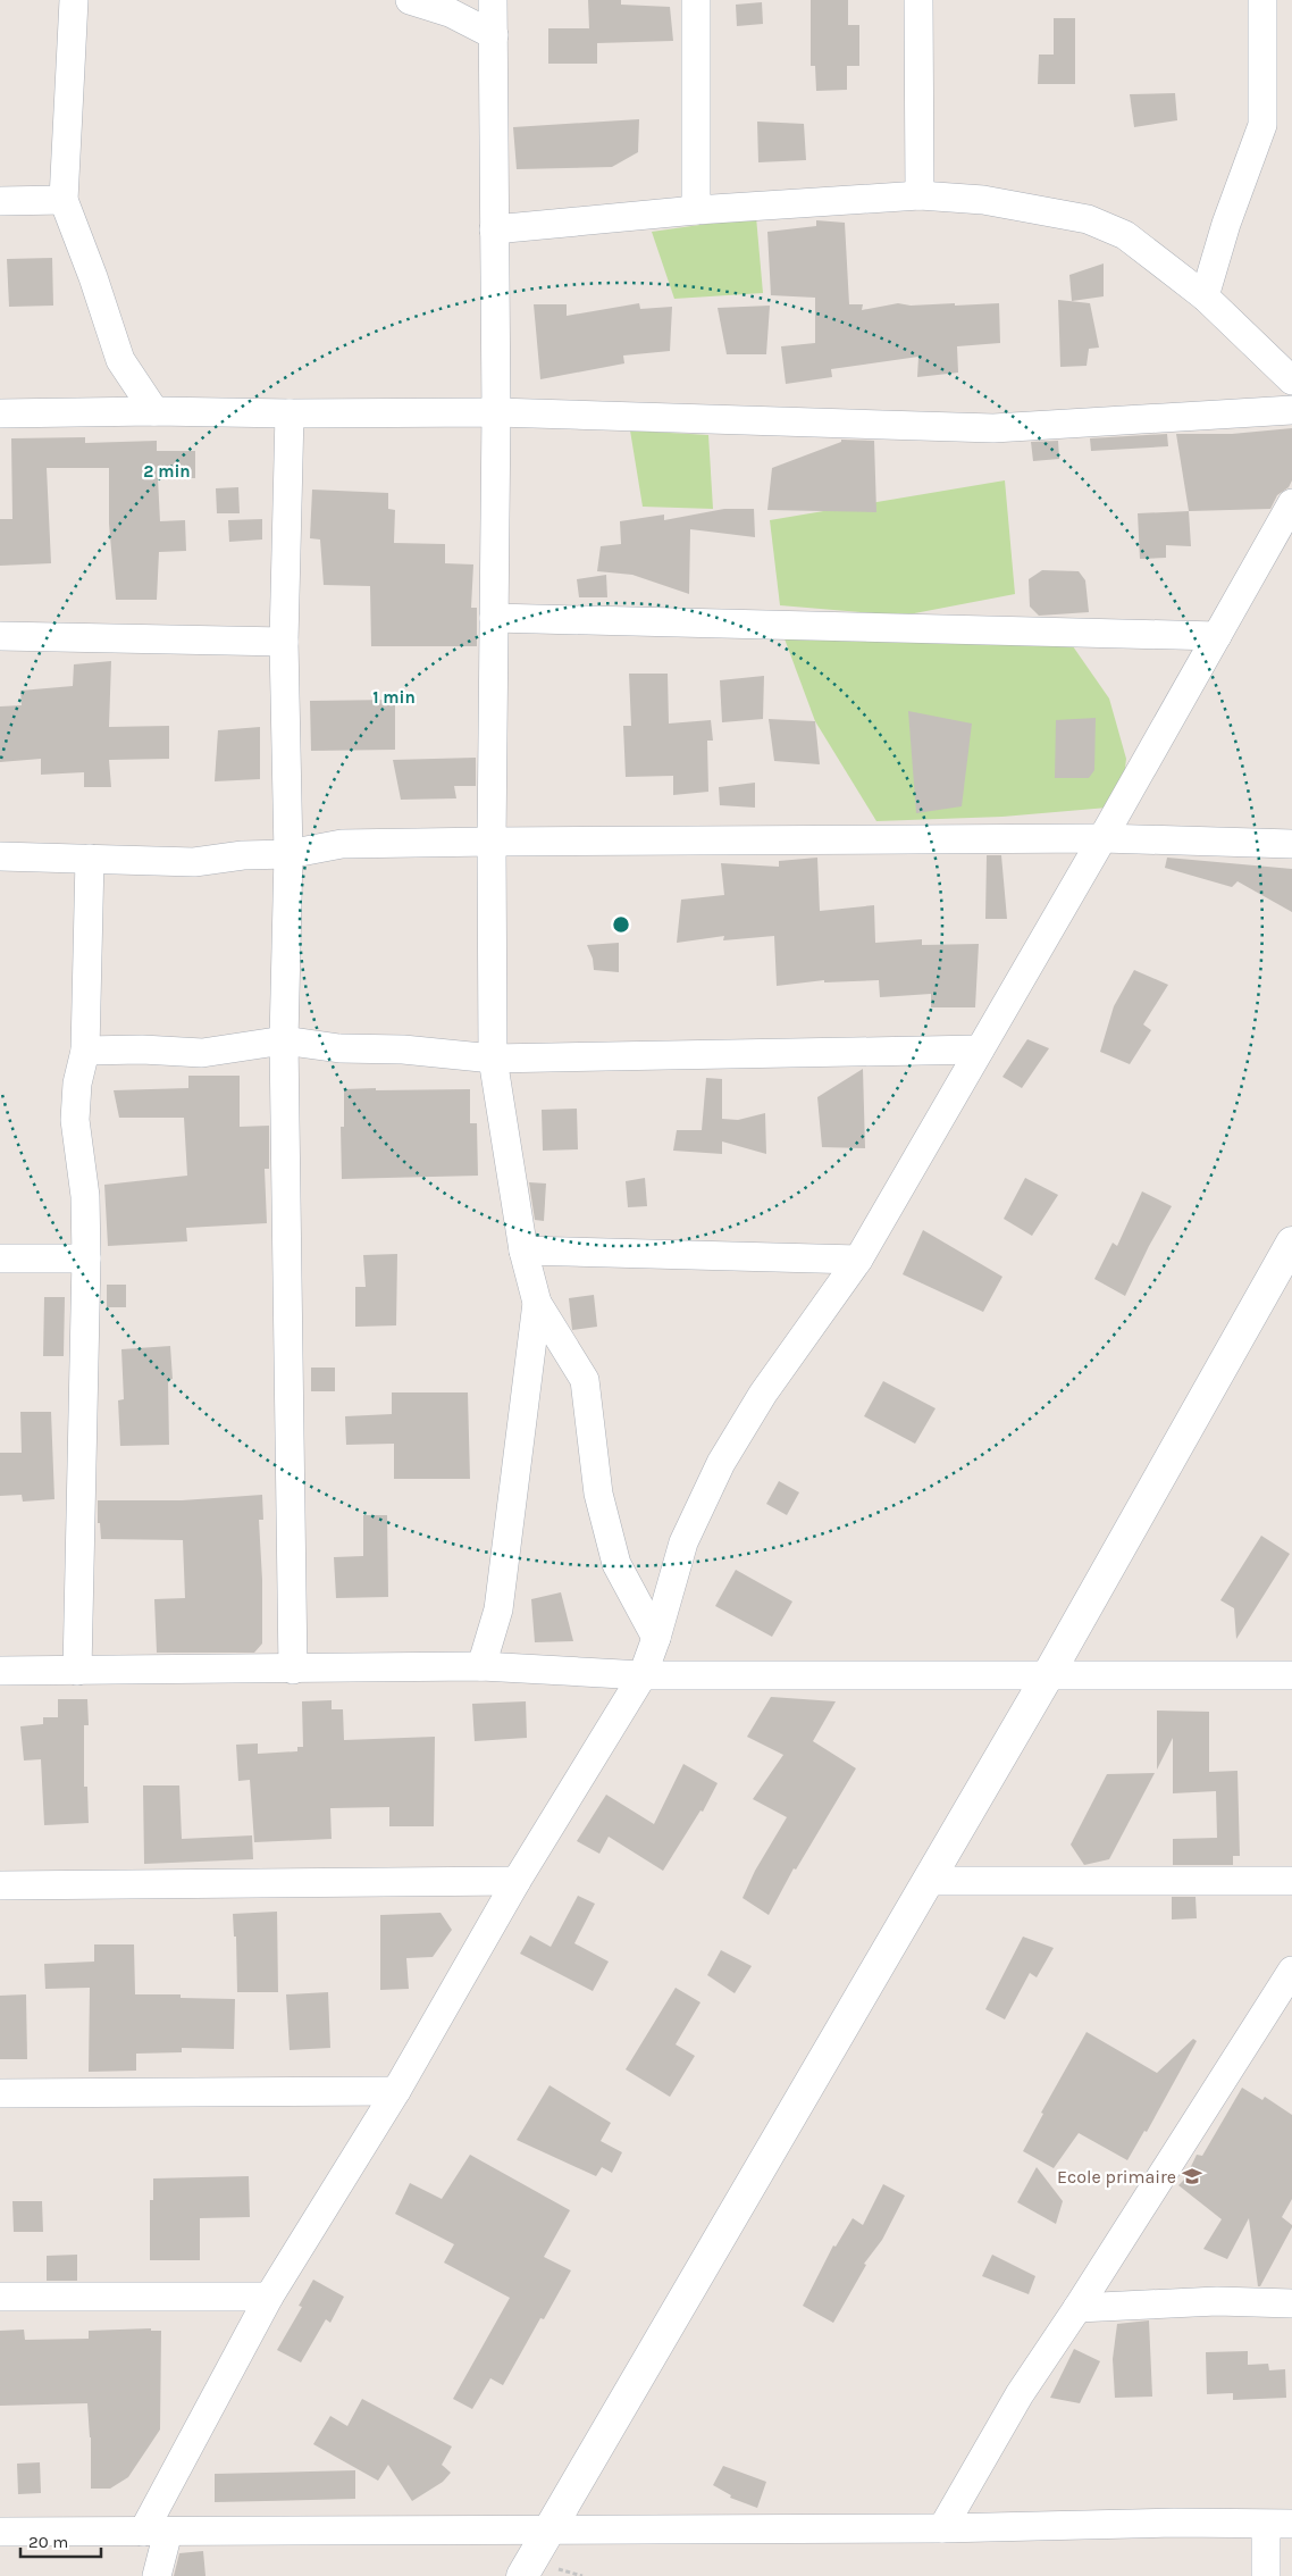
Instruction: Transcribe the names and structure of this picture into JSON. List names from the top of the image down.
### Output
{
  "places": {
    "school or university": ["Ecole primaire"]
  },
  "scale_bar": "20 m",
  "rings": ["2 min", "1 min"]
}
